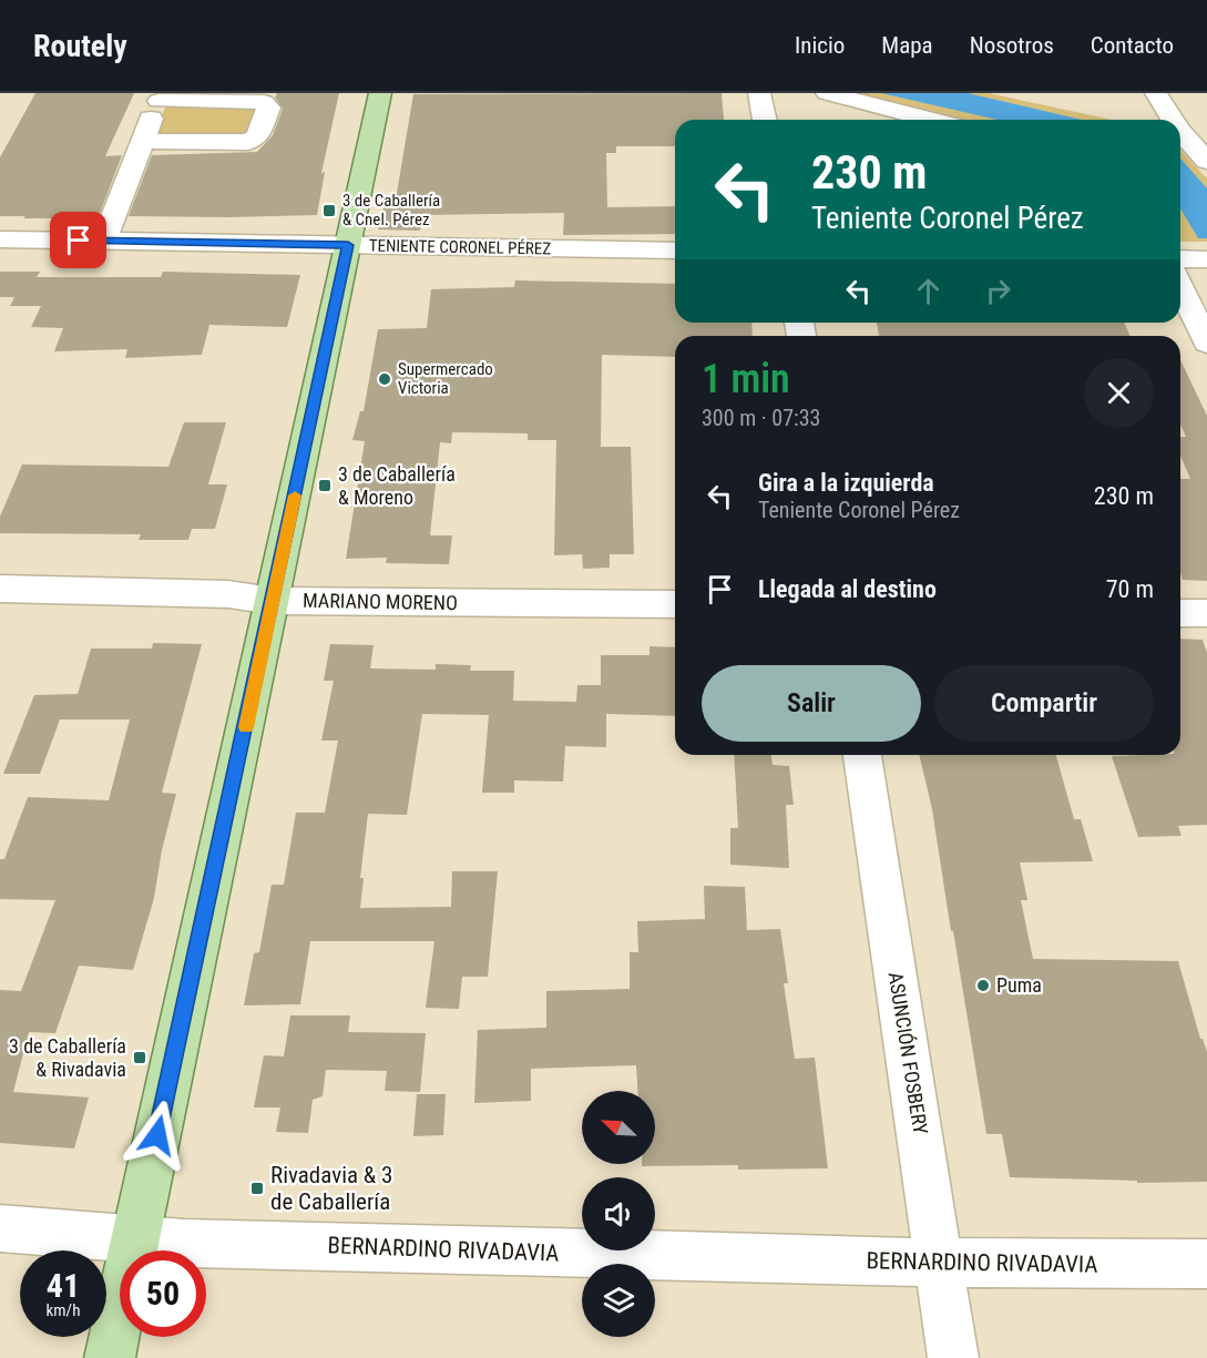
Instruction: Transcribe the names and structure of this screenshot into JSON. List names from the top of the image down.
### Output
{
  "streets": {
    "street": [
      "TENIENTE CORONEL PÉREZ",
      "MARIANO MORENO",
      "ASUNCIÓN FOSBERY",
      "BERNARDINO RIVADAVIA"
    ]
  },
  "crossings": [
    ["ASUNCIÓN FOSBERY", "BERNARDINO RIVADAVIA"]
  ],
  "places": {
    "transit": [
      "3 de Caballería & Cnel. Pérez",
      "3 de Caballería & Moreno",
      "3 de Caballería & Rivadavia",
      "Rivadavia & 3 de Caballería"
    ],
    "other": ["Supermercado Victoria", "Puma"]
  },
  "north": "top left",
  "page": {
    "header": "Routely",
    "nav": [
      "Inicio",
      "Mapa",
      "Nosotros",
      "Contacto"
    ],
    "turn": ["230 m", "Teniente Coronel Pérez"],
    "heading": ["1 min", "300 m · 07:33"],
    "list": [
      {
        "name": "Gira a la izquierda",
        "note": "Teniente Coronel Pérez",
        "value": "230 m"
      },
      {
        "name": "Llegada al destino",
        "value": "70 m"
      }
    ],
    "buttons": ["Salir", "Compartir"],
    "speed": "41 km/h",
    "limit": "50"
  }
}
